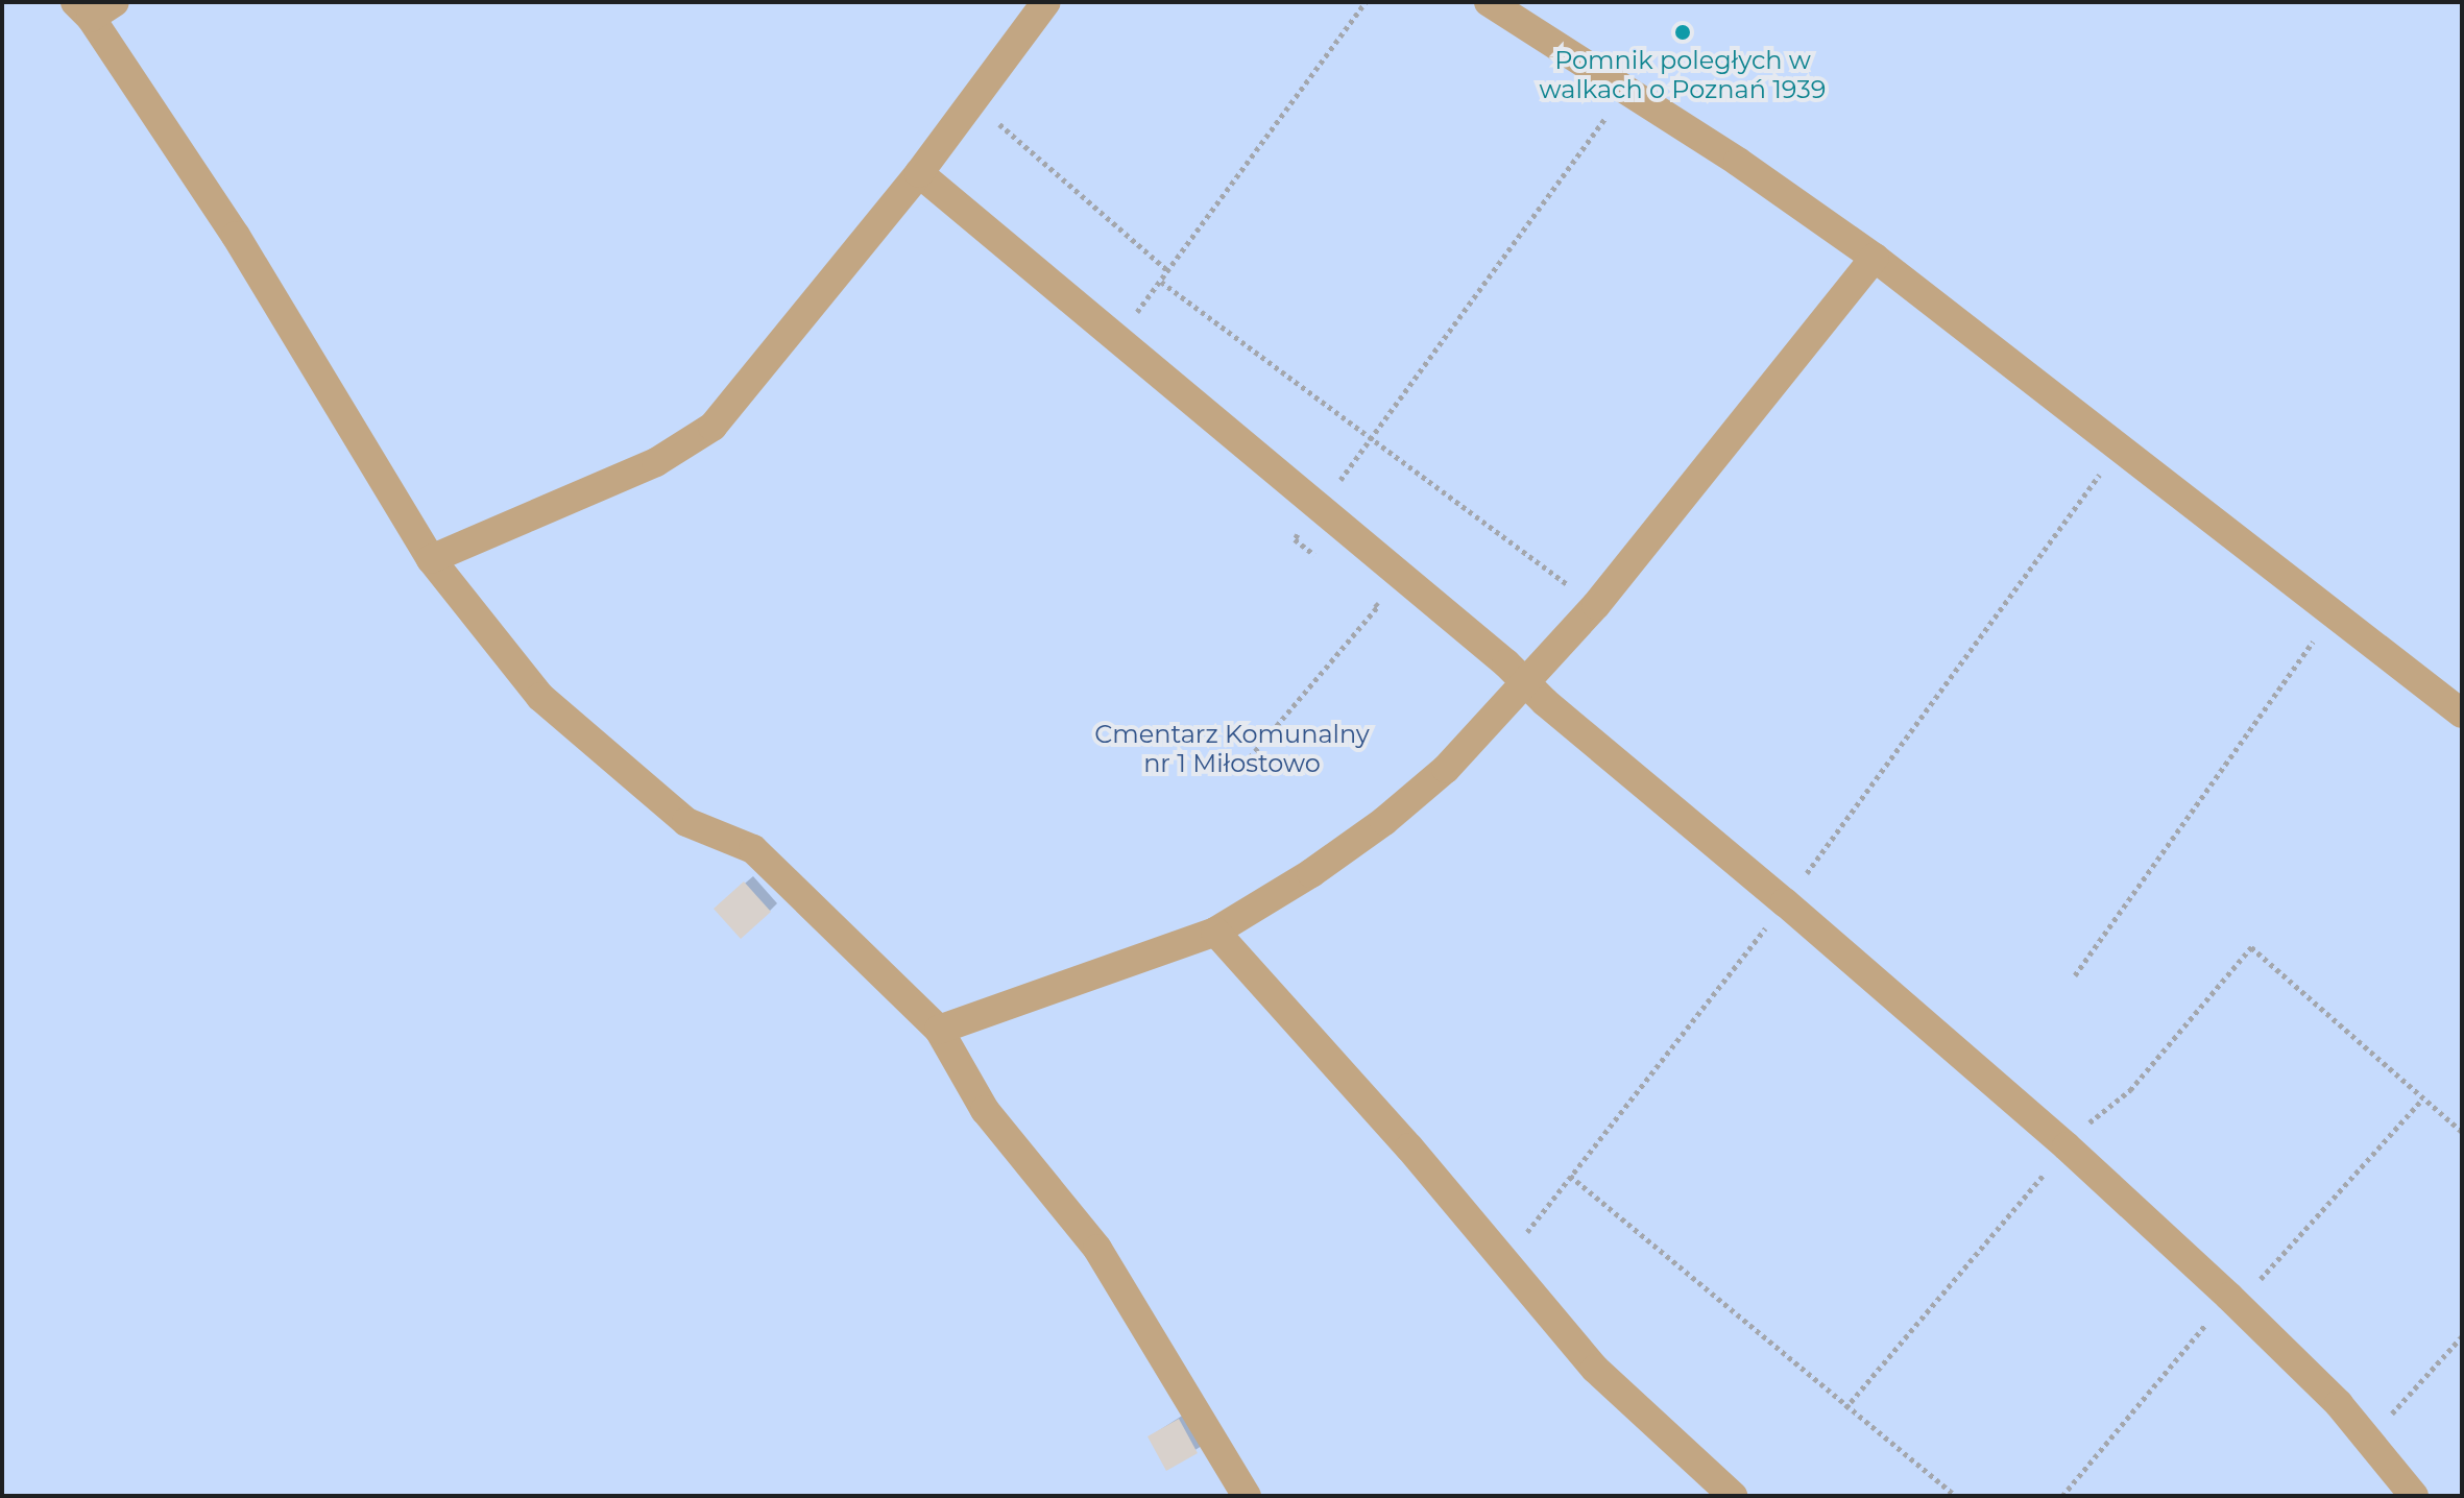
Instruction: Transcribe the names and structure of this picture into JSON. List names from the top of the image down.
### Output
{
  "parks": ["Cmentarz Komunalny nr 1 Miłostowo"],
  "places": ["Pomnik poległych w walkach o Poznań 1939"]
}
